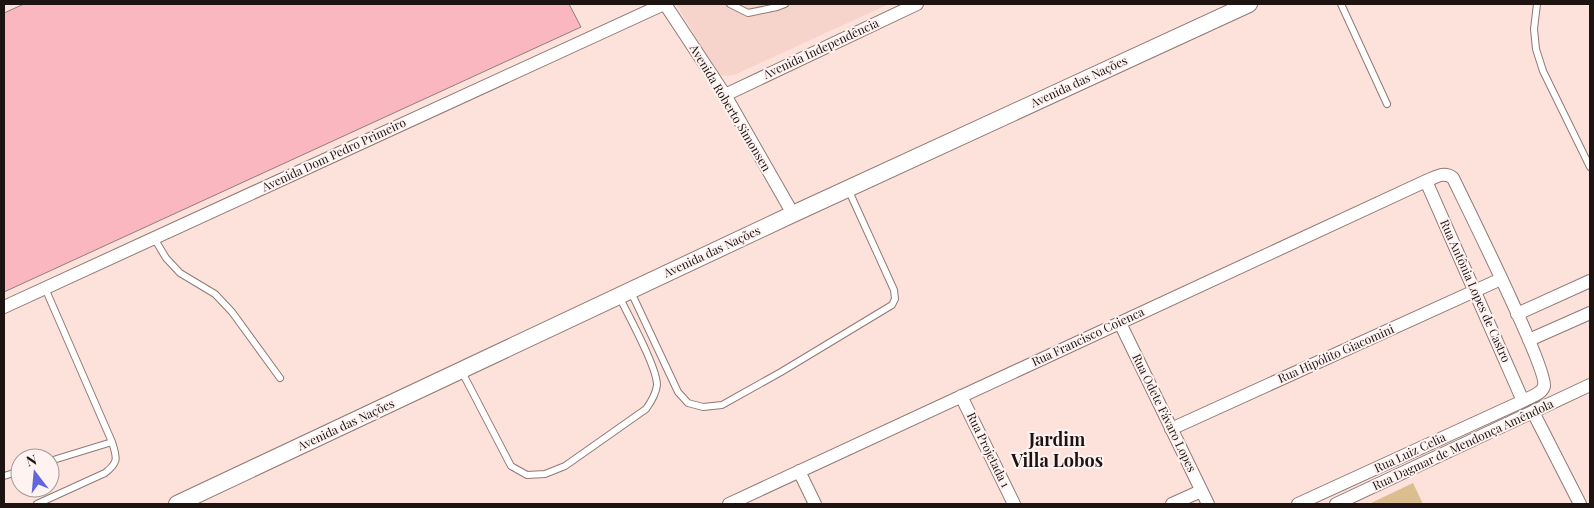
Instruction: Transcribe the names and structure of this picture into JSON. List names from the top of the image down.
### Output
{
  "streets": {
    "street": [
      "Avenida Independência",
      "Avenida das Nações",
      "Avenida Roberto Simonsen",
      "Avenida Dom Pedro Primeiro",
      "Rua Antônia Lopes de Castro",
      "Rua Francisco Coienca",
      "Rua Hipólito Giacomini",
      "Rua Odete Fávaro Lopes",
      "Rua Dagmar de Mendonça Amêndola",
      "Rua Projetada 1",
      "Rua Luiz Celia"
    ]
  },
  "crossings": [
    ["Avenida Independência", "Avenida Roberto Simonsen"],
    ["Avenida das Nações", "Avenida Roberto Simonsen"],
    ["Avenida Roberto Simonsen", "Avenida Dom Pedro Primeiro"],
    ["Rua Antônia Lopes de Castro", "Rua Francisco Coienca"],
    ["Rua Antônia Lopes de Castro", "Rua Hipólito Giacomini"],
    ["Rua Antônia Lopes de Castro", "Rua Luiz Celia"],
    ["Rua Francisco Coienca", "Rua Hipólito Giacomini"],
    ["Rua Francisco Coienca", "Rua Odete Fávaro Lopes"],
    ["Rua Francisco Coienca", "Rua Projetada 1"],
    ["Rua Hipólito Giacomini", "Rua Odete Fávaro Lopes"]
  ],
  "districts": ["Jardim Villa Lobos"],
  "north": "top"
}
